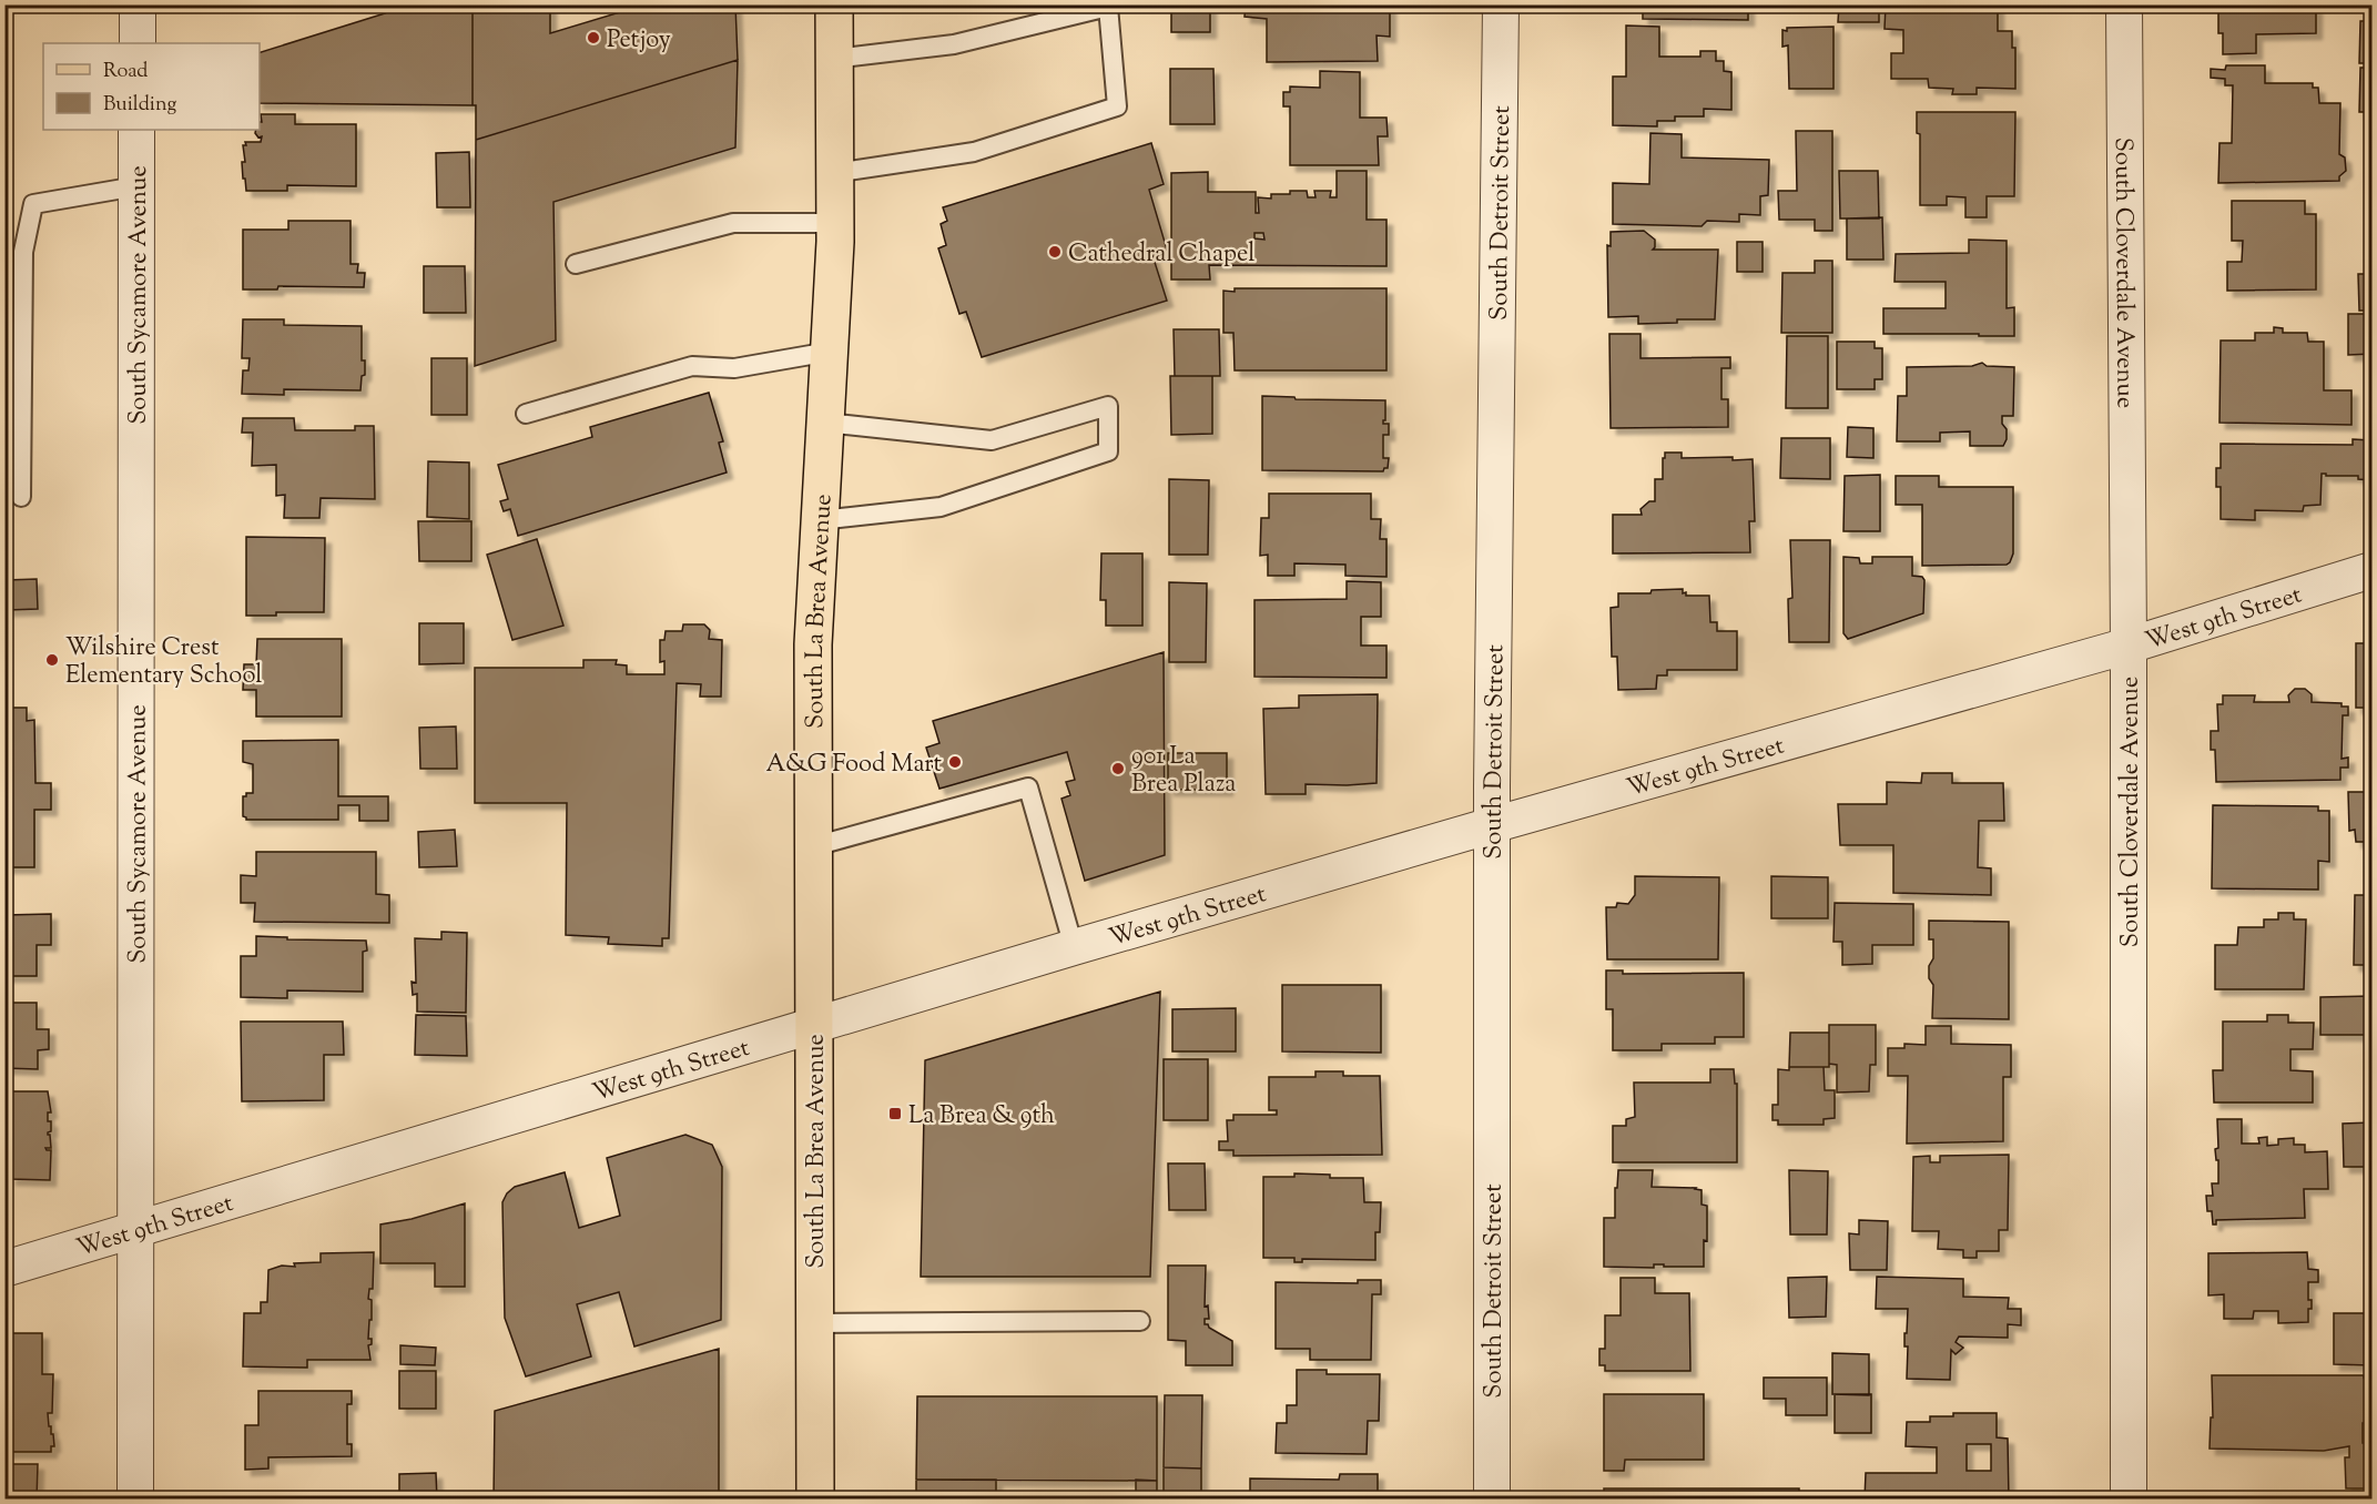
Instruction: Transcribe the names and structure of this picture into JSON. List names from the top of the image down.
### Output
{
  "streets": {
    "main road": ["South La Brea Avenue"],
    "street": [
      "South Detroit Street",
      "South Cloverdale Avenue",
      "South Sycamore Avenue",
      "West 9th Street"
    ]
  },
  "crossings": [
    ["South Detroit Street", "West 9th Street"],
    ["South Cloverdale Avenue", "West 9th Street"],
    ["South Sycamore Avenue", "West 9th Street"],
    ["South La Brea Avenue", "West 9th Street"]
  ],
  "places": {
    "other": [
      "Petjoy",
      "Cathedral Chapel",
      "Wilshire Crest Elementary School",
      "A&G Food Mart",
      "901 La Brea Plaza"
    ],
    "transit": ["La Brea & 9th"]
  },
  "legend": ["Road", "Building"]
}
